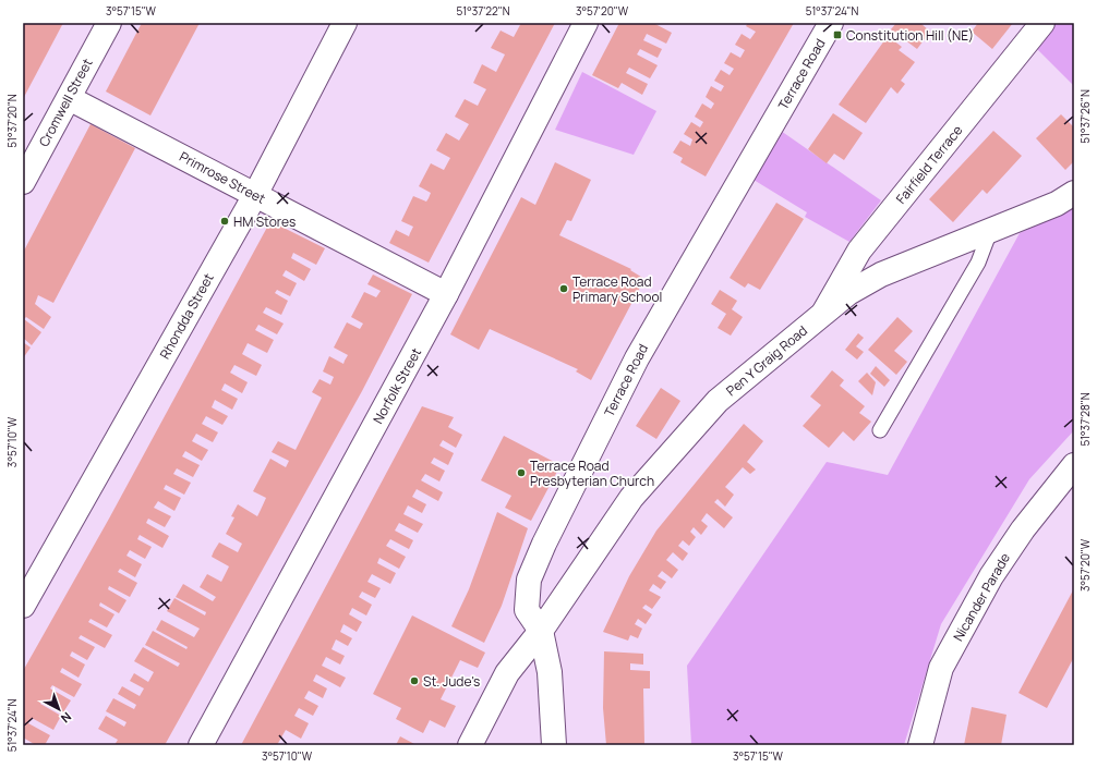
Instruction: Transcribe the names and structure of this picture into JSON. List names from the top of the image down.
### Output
{
  "streets": {
    "street": [
      "Terrace Road",
      "Cromwell Street",
      "Fairfield Terrace",
      "Primrose Street",
      "Rhondda Street",
      "Pen Y Graig Road",
      "Norfolk Street",
      "Nicander Parade"
    ]
  },
  "crossings": [
    ["Terrace Road", "Pen Y Graig Road"],
    ["Cromwell Street", "Primrose Street"],
    ["Fairfield Terrace", "Pen Y Graig Road"],
    ["Primrose Street", "Rhondda Street"],
    ["Primrose Street", "Norfolk Street"]
  ],
  "places": {
    "transit": ["Constitution Hill (NE)"],
    "other": [
      "HM Stores",
      "Terrace Road Primary School",
      "Terrace Road Presbyterian Church",
      "St. Jude's"
    ]
  },
  "north": "bottom right",
  "coordinates": [
    "3°57'15\"W",
    "51°37'22\"N",
    "3°57'20\"W",
    "51°37'24\"N",
    "51°37'26\"N",
    "51°37'20\"N",
    "51°37'28\"N",
    "3°57'10\"W"
  ]
}
